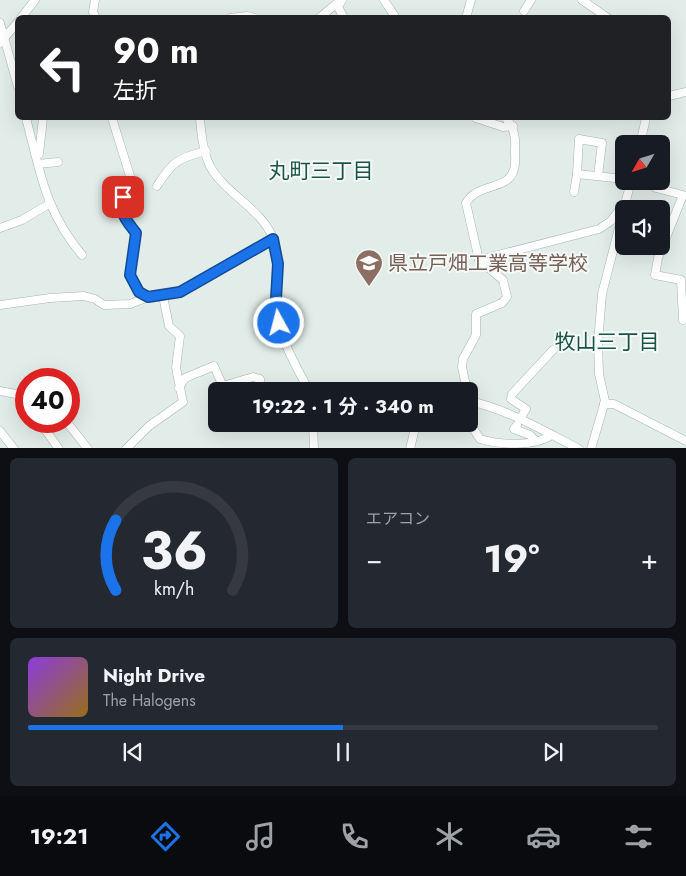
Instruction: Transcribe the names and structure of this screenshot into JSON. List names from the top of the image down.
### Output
{
  "districts": ["丸町三丁目", "牧山三丁目"],
  "places": {
    "school or university": ["県立戸畑工業高等学校"]
  },
  "north": "bottom left",
  "page": {
    "turn": ["90 m", "左折"],
    "limit": "40",
    "trip": "19:22 · 1 分 · 340 m",
    "tile": "エアコン",
    "heat": ["−", "19°", "+"],
    "song": ["Night Drive", "The Halogens"],
    "tabs": "19:21",
    "gauge": ["36", "km/h"]
  }
}
